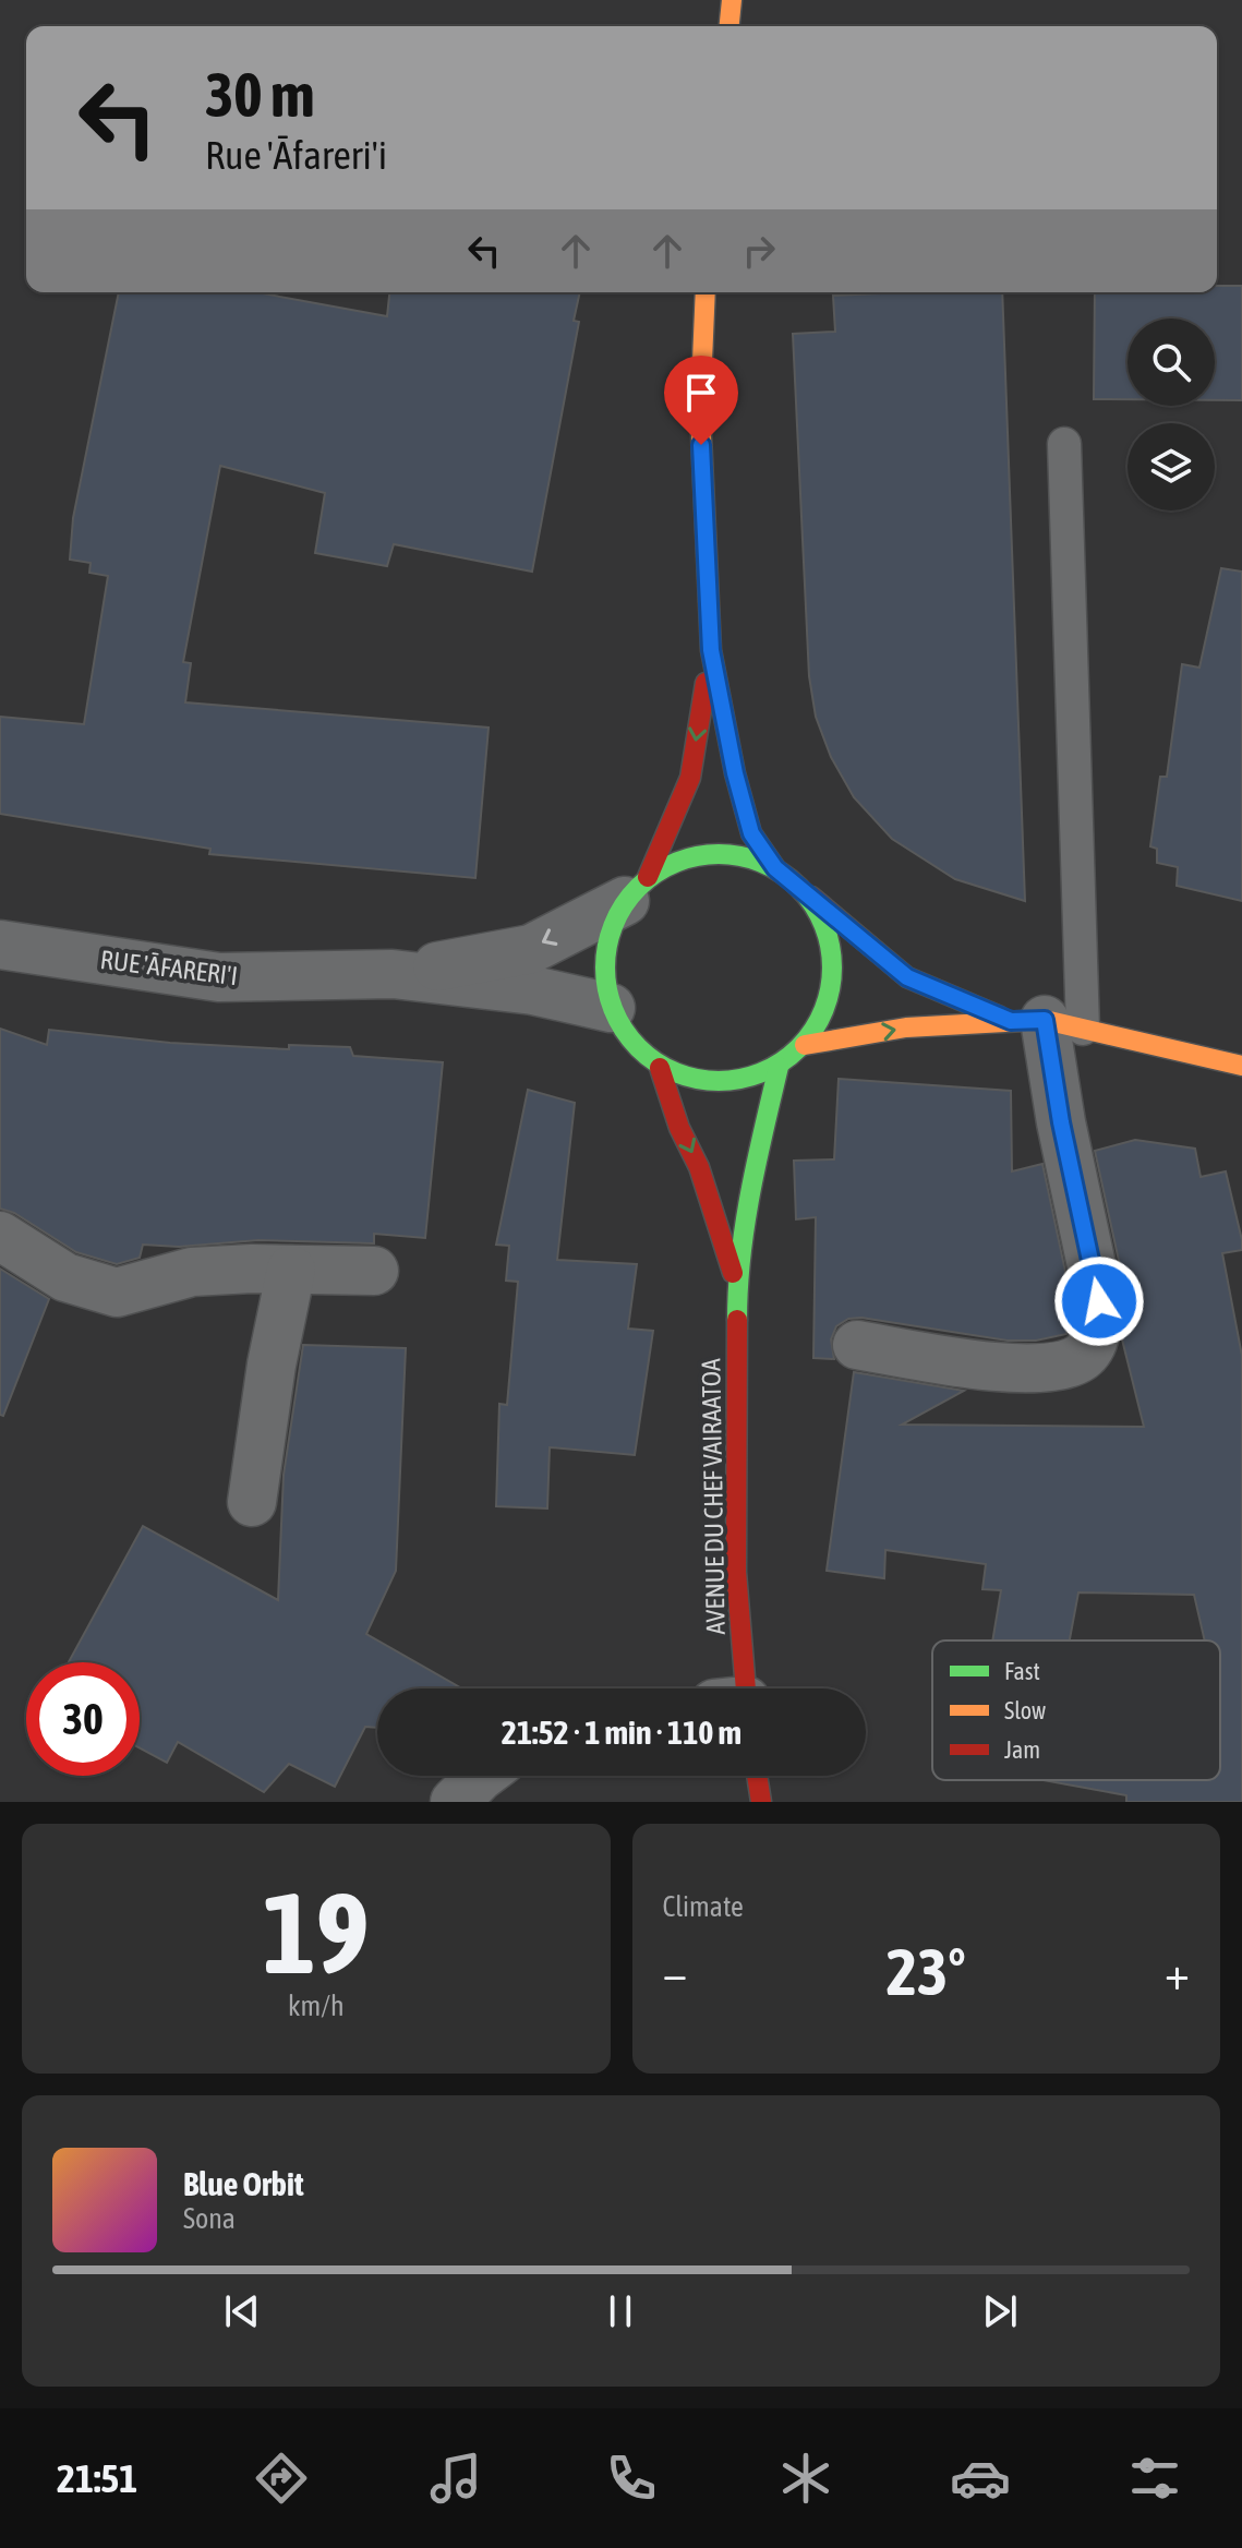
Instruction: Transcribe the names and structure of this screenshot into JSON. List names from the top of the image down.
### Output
{
  "streets": {
    "main road": ["AVENUE DU CHEF VAIRAATOA"],
    "street": ["RUE 'ĀFARERI'I"]
  },
  "legend": ["Fast", "Slow", "Jam"],
  "page": {
    "turn": ["30 m", "Rue 'Āfareri'i"],
    "limit": "30",
    "trip": "21:52 · 1 min · 110 m",
    "tile": [
      ["19", "km/h"],
      "Climate"
    ],
    "heat": ["−", "23°", "+"],
    "song": ["Blue Orbit", "Sona"],
    "tabs": "21:51"
  }
}
